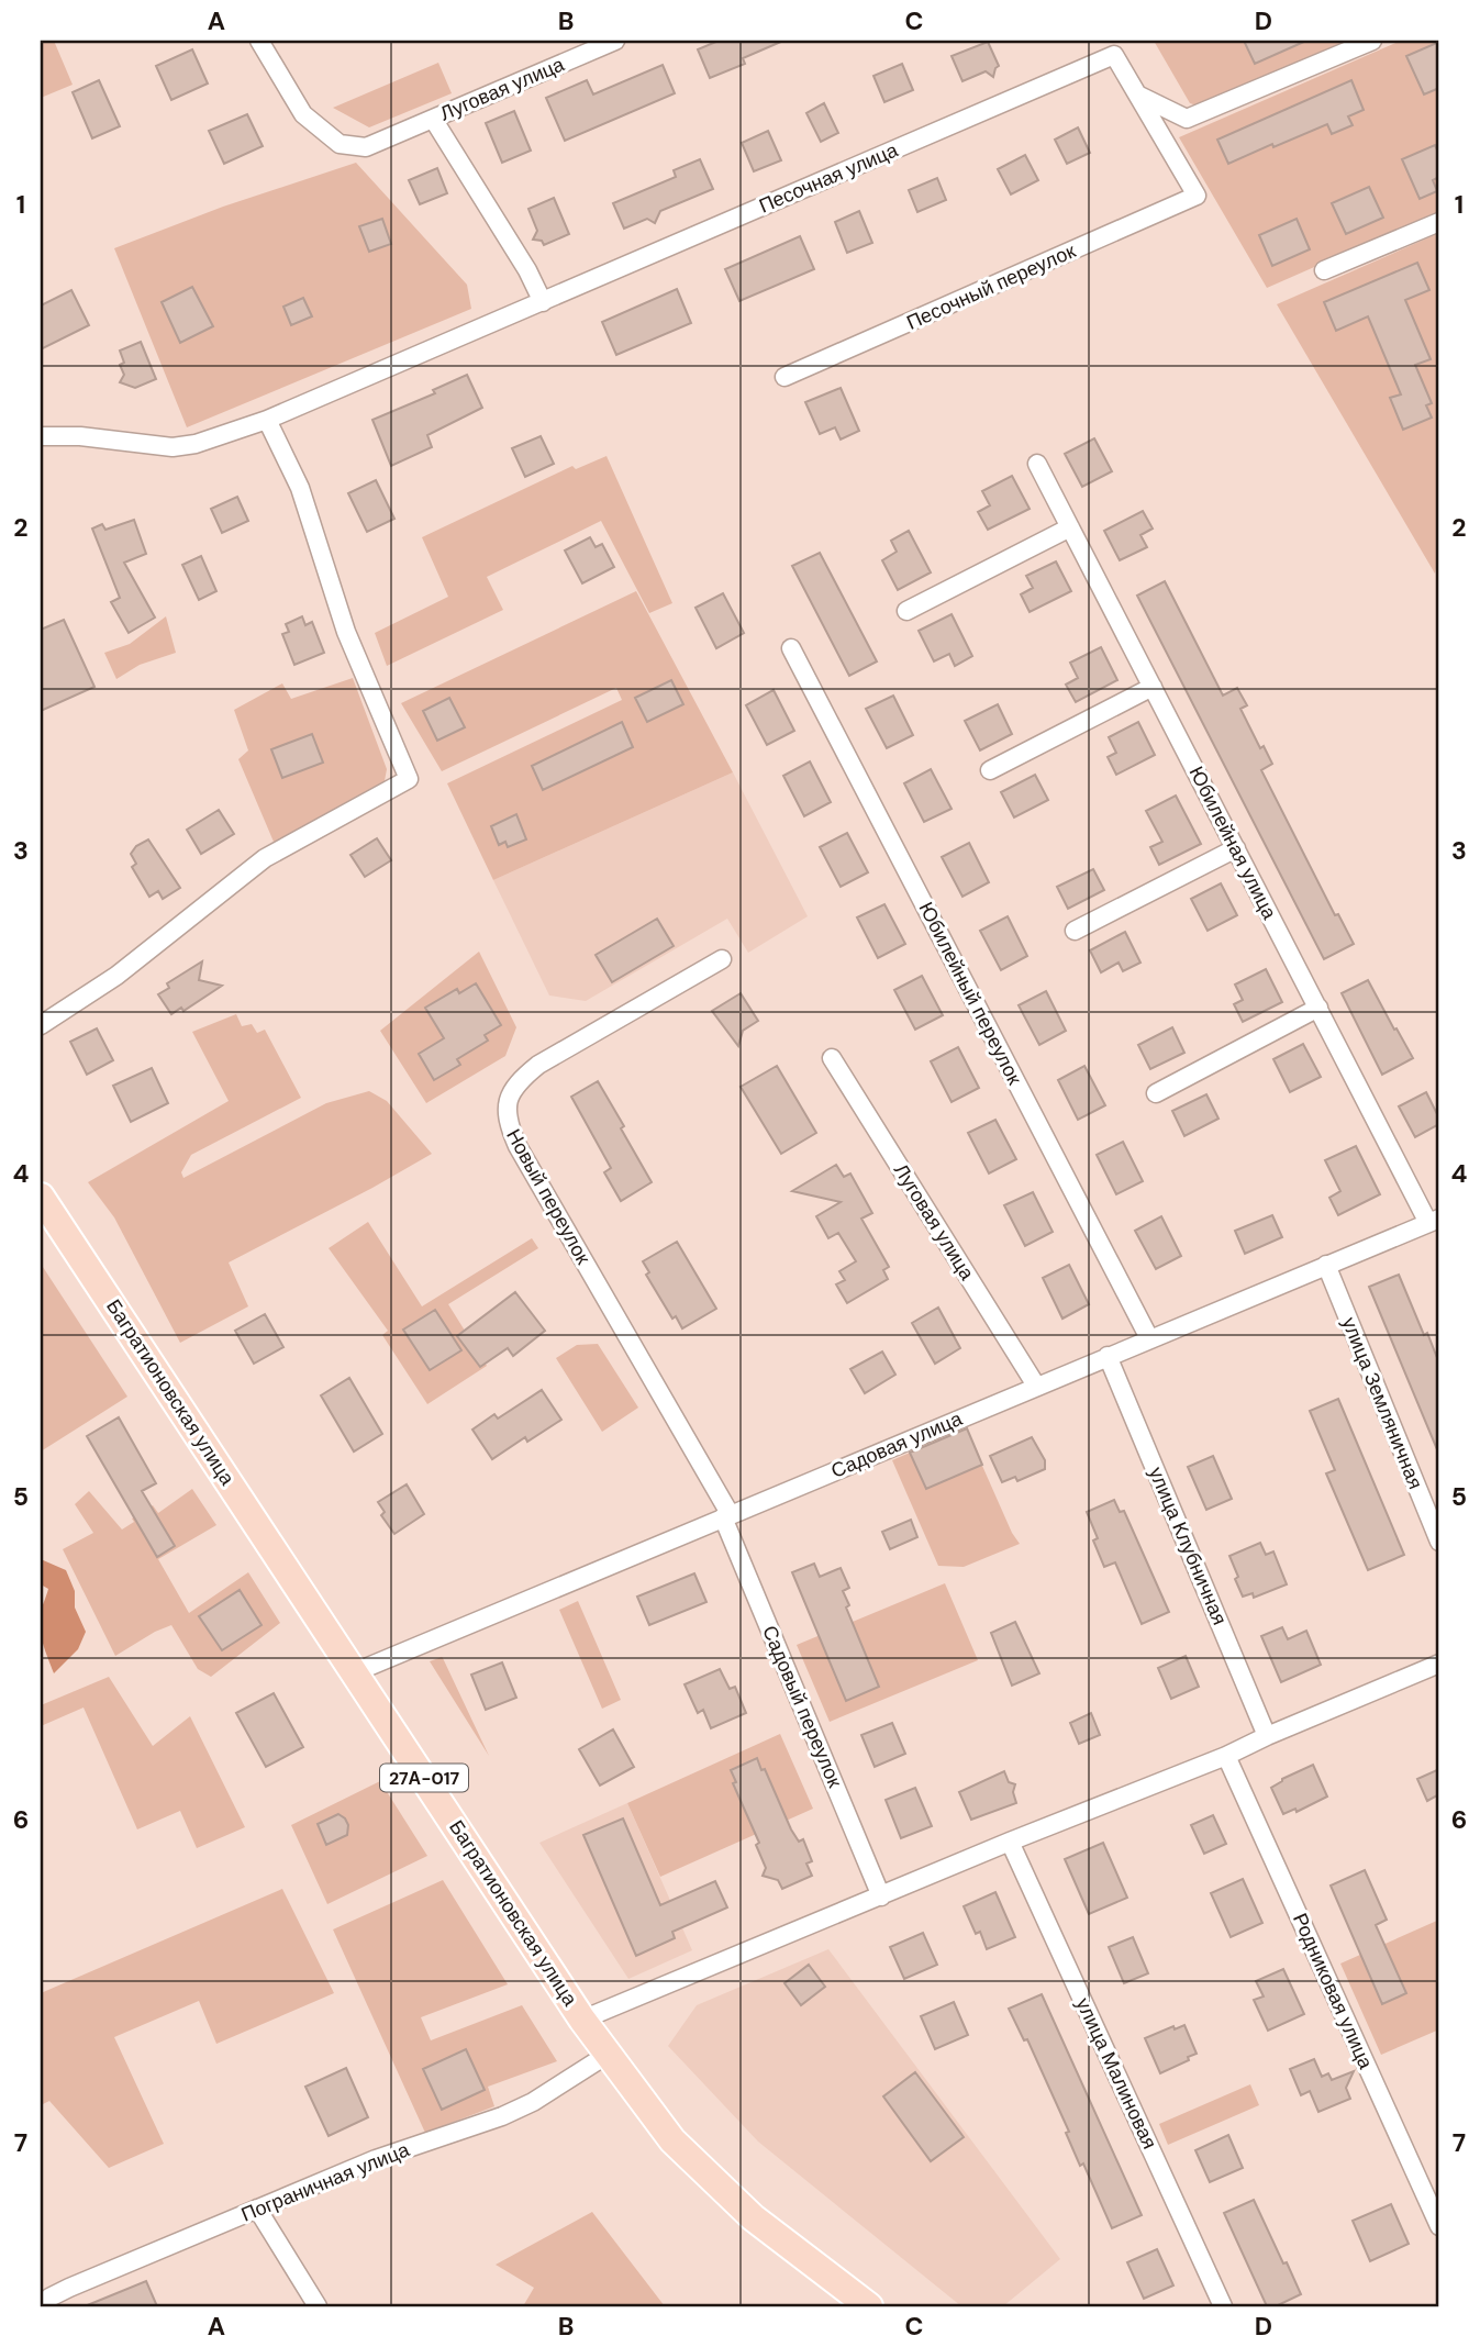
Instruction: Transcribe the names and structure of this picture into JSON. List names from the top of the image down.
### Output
{
  "streets": {
    "main road": ["Багратионовская улица", "27А-017"],
    "street": [
      "Луговая улица",
      "Песочная улица",
      "Песочный переулок",
      "Юбилейная улица",
      "Юбилейный переулок",
      "Новый переулок",
      "улица Земляничная",
      "Садовая улица",
      "улица Клубничная",
      "Садовый переулок",
      "Родниковая улица",
      "улица Малиновая",
      "Пограничная улица"
    ]
  },
  "crossings": [
    ["Луговая улица", "Садовая улица"],
    ["Песочная улица", "Песочный переулок"],
    ["Юбилейная улица", "Садовая улица"],
    ["Юбилейный переулок", "Садовая улица"],
    ["Новый переулок", "Садовая улица"],
    ["Новый переулок", "Садовый переулок"],
    ["Багратионовская улица", "Садовая улица"],
    ["Багратионовская улица", "Пограничная улица"],
    ["улица Земляничная", "Садовая улица"],
    ["Садовая улица", "улица Клубничная"],
    ["Садовая улица", "Садовый переулок"]
  ],
  "grid": {
    "columns": [
      "A",
      "B",
      "C",
      "D"
    ],
    "rows": [
      "1",
      "2",
      "3",
      "4",
      "5",
      "6",
      "7"
    ]
  }
}
